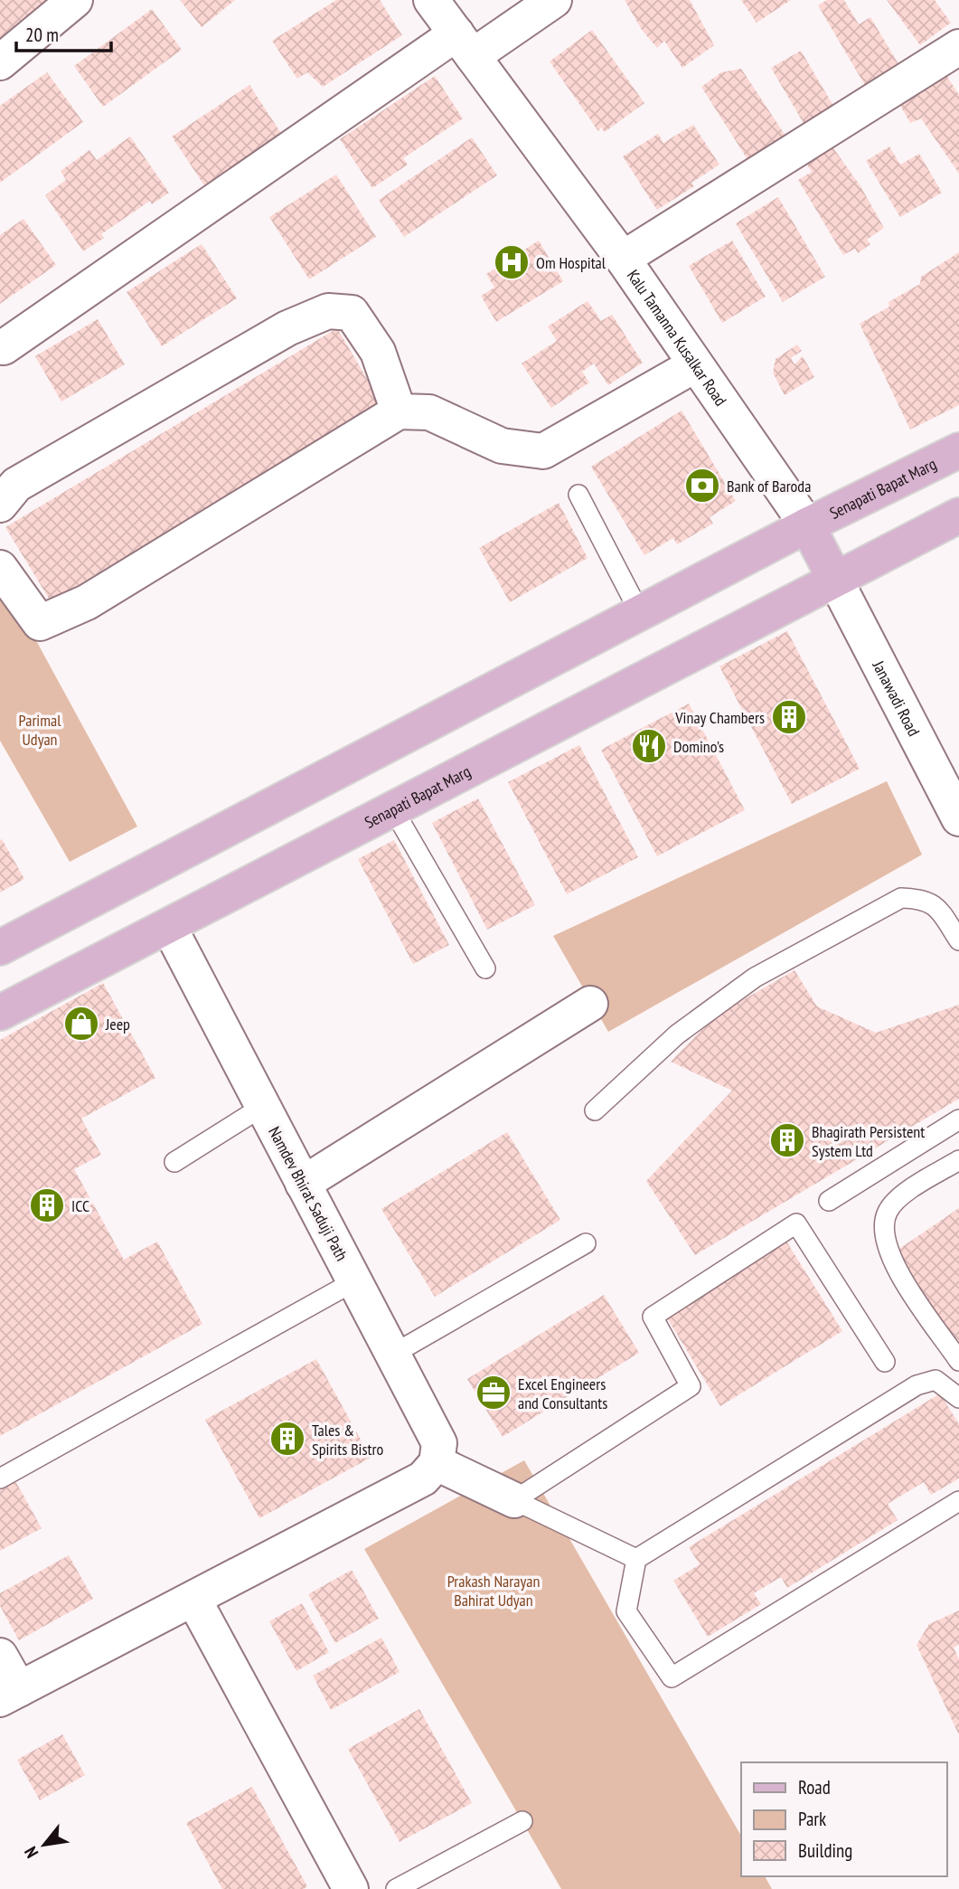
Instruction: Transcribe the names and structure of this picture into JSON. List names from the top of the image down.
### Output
{
  "streets": {
    "main road": ["Senapati Bapat Marg"],
    "street": ["Kalu Tamanna Kusalkar Road", "Janawadi Road", "Namdev Bhirat Saduji Path"]
  },
  "crossings": [
    ["Kalu Tamanna Kusalkar Road", "Senapati Bapat Marg"],
    ["Senapati Bapat Marg", "Janawadi Road"],
    ["Senapati Bapat Marg", "Namdev Bhirat Saduji Path"]
  ],
  "parks": ["Parimal Udyan", "Prakash Narayan Bahirat Udyan"],
  "places": {
    "hospital": ["Om Hospital"],
    "bank": ["Bank of Baroda"],
    "building": [
      "Vinay Chambers",
      "Bhagirath Persistent System Ltd",
      "ICC",
      "Tales & Spirits Bistro"
    ],
    "restaurant": ["Domino's"],
    "shop": ["Jeep"],
    "office": ["Excel Engineers and Consultants"]
  },
  "legend": ["Road", "Park", "Building"],
  "scale_bar": "20 m",
  "north": "bottom left"
}
